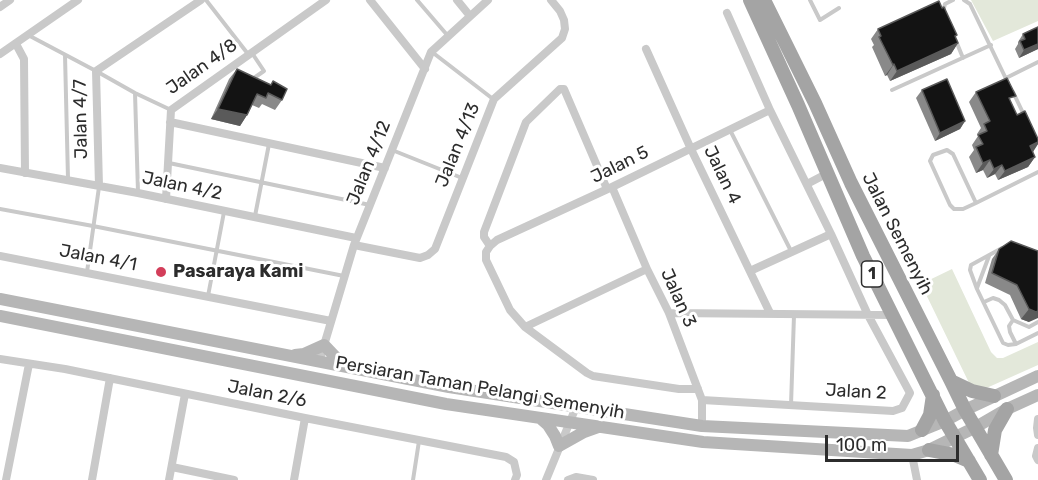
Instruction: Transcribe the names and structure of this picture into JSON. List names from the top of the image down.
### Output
{
  "streets": {
    "main road": ["Jalan Semenyih", "1"],
    "street": [
      "Jalan 4/8",
      "Jalan 4/7",
      "Jalan 4/13",
      "Jalan 4/12",
      "Jalan 5",
      "Jalan 4",
      "Jalan 4/2",
      "Jalan 4/1",
      "Jalan 3",
      "Persiaran Taman Pelangi Semenyih",
      "Jalan 2",
      "Jalan 2/6"
    ]
  },
  "crossings": [
    ["Jalan 4/8", "Jalan 4/2"],
    ["Jalan 4/7", "Jalan 4/2"],
    ["Jalan 4/13", "Jalan 4/12"],
    ["Jalan 4/13", "Jalan 4/2"],
    ["Jalan 4/12", "Jalan 4/2"],
    ["Jalan 4/12", "Jalan 4/1"],
    ["Jalan 4/12", "Persiaran Taman Pelangi Semenyih"],
    ["Jalan 5", "Jalan 4"],
    ["Jalan 5", "Jalan 3"],
    ["Jalan Semenyih", "Persiaran Taman Pelangi Semenyih"],
    ["Jalan 3", "Persiaran Taman Pelangi Semenyih"],
    ["Jalan 3", "Jalan 2"]
  ],
  "places": ["Pasaraya Kami"],
  "scale_bar": "100 m"
}
